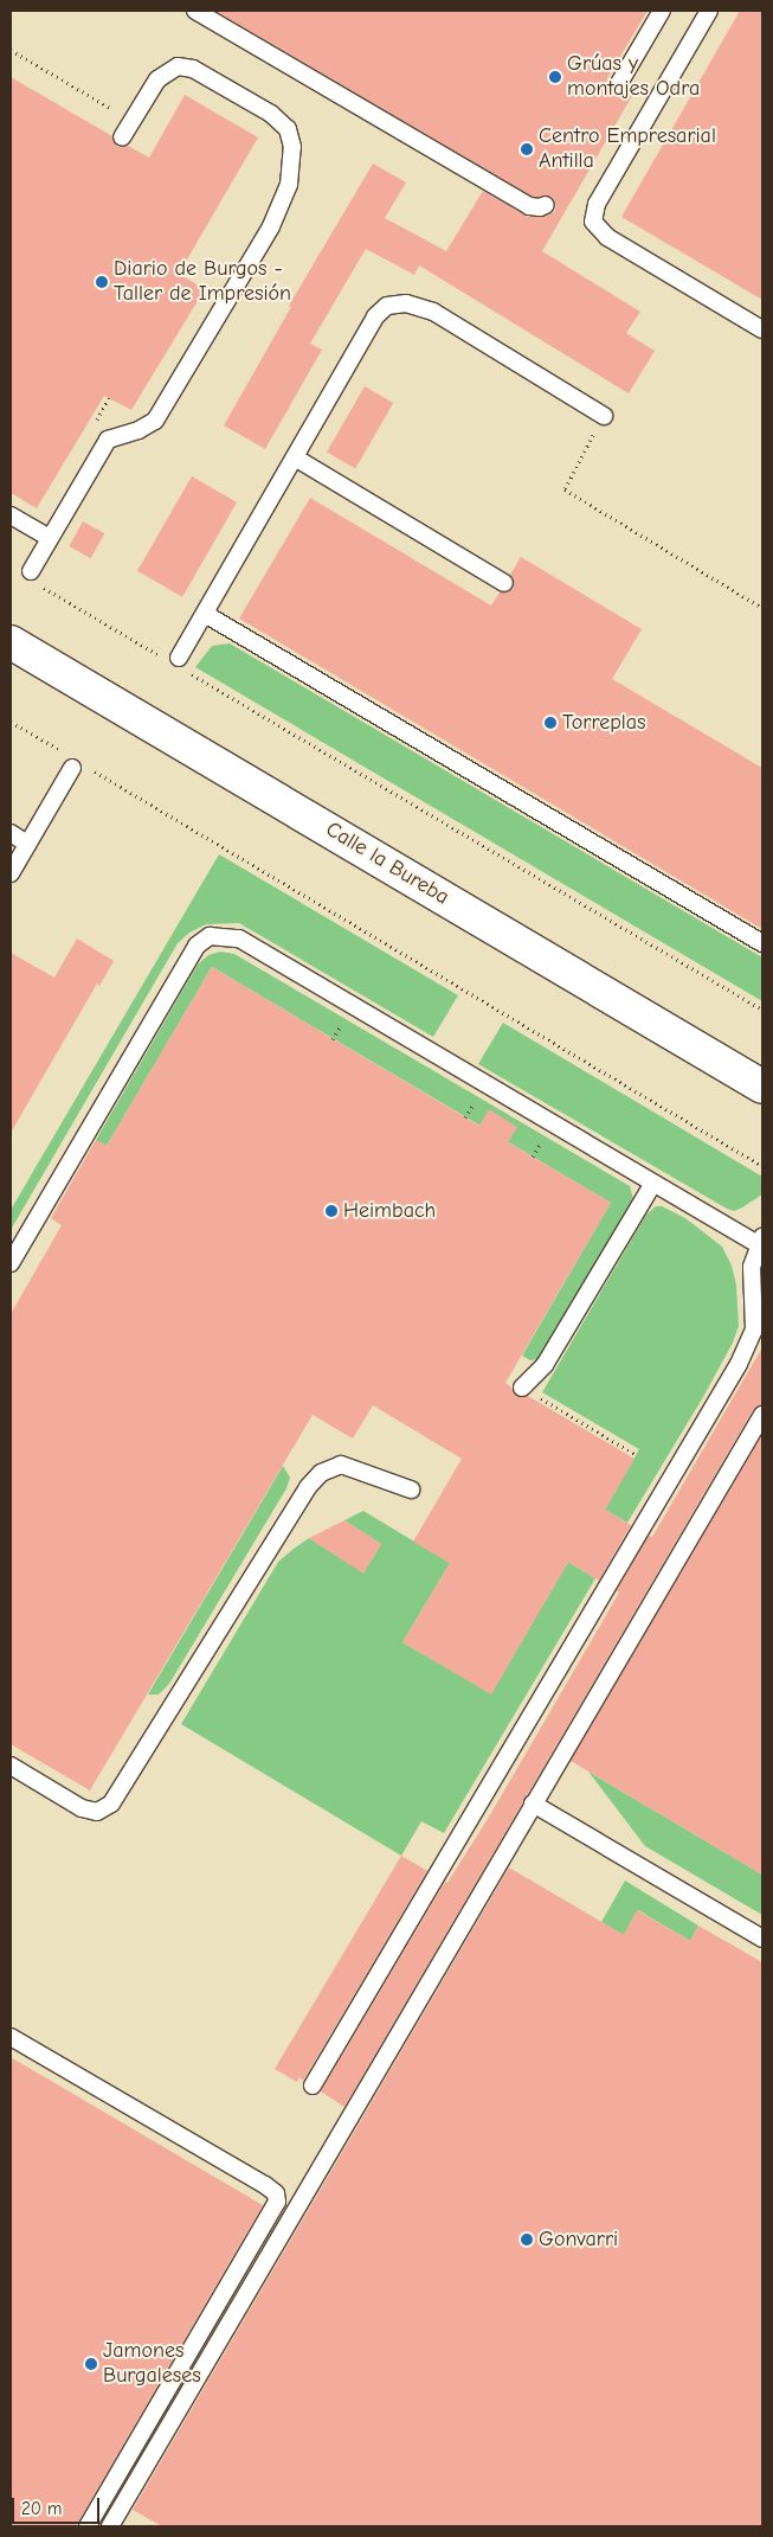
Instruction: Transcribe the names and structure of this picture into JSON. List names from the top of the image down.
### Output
{
  "streets": {
    "street": ["Calle la Bureba"]
  },
  "places": [
    "Grúas y montajes Odra",
    "Centro Empresarial Antilla",
    "Diario de Burgos - Taller de Impresión",
    "Torreplas",
    "Heimbach",
    "Gonvarri",
    "Jamones Burgaleses"
  ],
  "scale_bar": "20 m"
}
